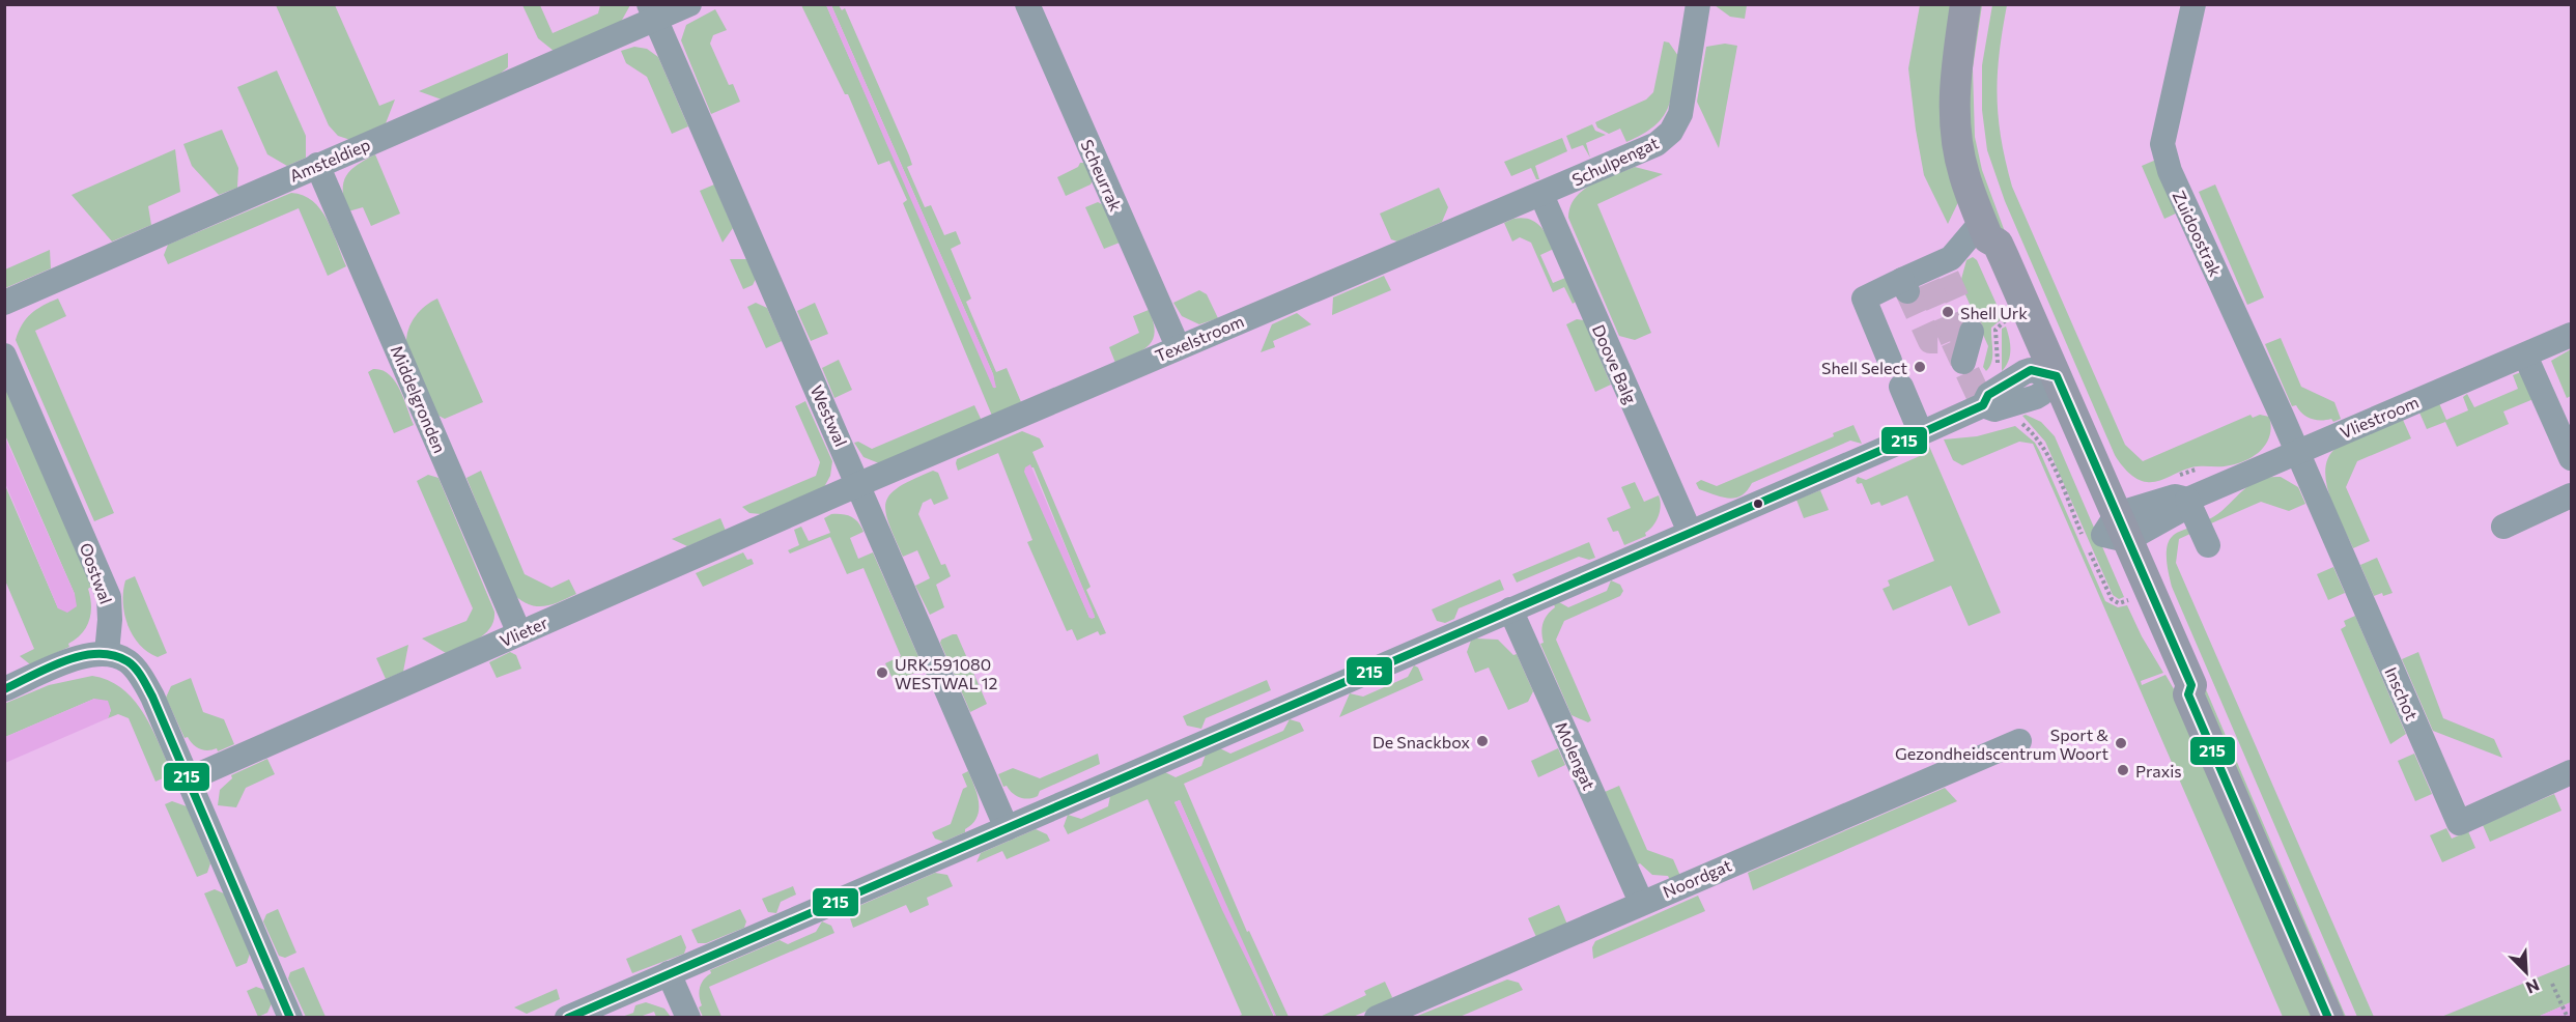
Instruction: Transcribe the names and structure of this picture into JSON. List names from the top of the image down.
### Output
{
  "streets": {
    "street": [
      "Amsteldiep",
      "Schulpengat",
      "Scheurrak",
      "Zuidoostrak",
      "Texelstroom",
      "Doove Balg",
      "Middelgronden",
      "Westwal",
      "Vliestroom",
      "Oostwal",
      "Vlieter",
      "Inschot",
      "Molengat",
      "Noordgat"
    ]
  },
  "crossings": [
    ["Amsteldiep", "Middelgronden"],
    ["Amsteldiep", "Westwal"],
    ["Schulpengat", "Texelstroom"],
    ["Schulpengat", "Doove Balg"],
    ["Scheurrak", "Texelstroom"],
    ["Zuidoostrak", "Vliestroom"],
    ["Zuidoostrak", "Inschot"],
    ["Texelstroom", "Doove Balg"],
    ["Texelstroom", "Westwal"],
    ["Texelstroom", "Vlieter"],
    ["Middelgronden", "Vlieter"],
    ["Westwal", "Vlieter"],
    ["Vliestroom", "Inschot"],
    ["Molengat", "Noordgat"]
  ],
  "places": [
    "Shell Urk",
    "Shell Select",
    "URK.591080 WESTWAL 12",
    "De Snackbox",
    "Sport & Gezondheidscentrum Woort",
    "Praxis"
  ],
  "lines": ["transit line 215"],
  "north": "bottom right"
}
